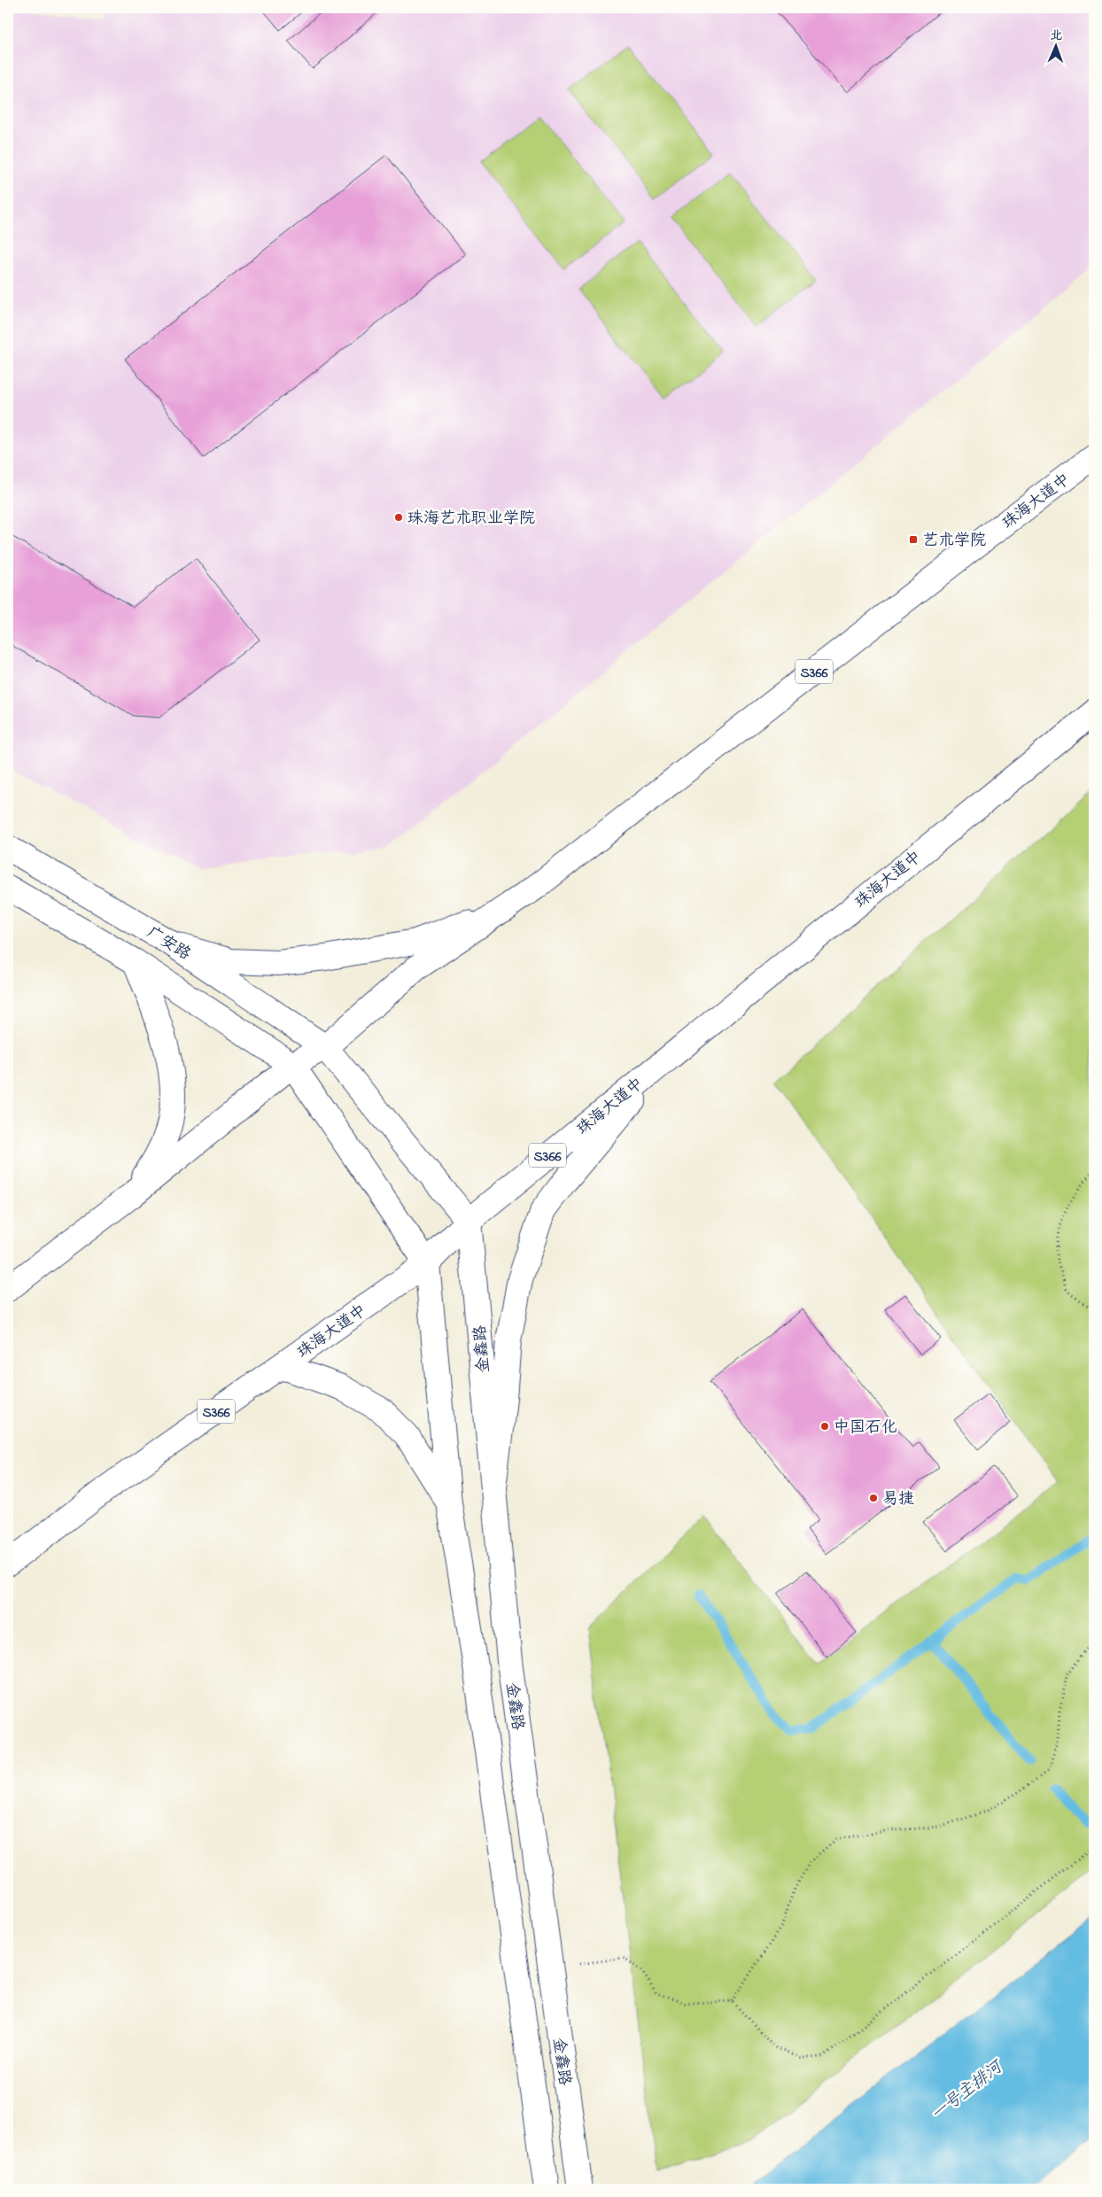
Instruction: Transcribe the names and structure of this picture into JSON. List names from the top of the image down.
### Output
{
  "streets": {
    "main road": [
      "珠海大道中",
      "S366",
      "广安路",
      "金鑫路"
    ]
  },
  "crossings": [
    ["珠海大道中", "广安路"],
    ["珠海大道中", "金鑫路"],
    ["广安路", "金鑫路"]
  ],
  "water": ["一号主排河"],
  "places": {
    "other": ["珠海艺术职业学院", "中国石化", "易捷"],
    "transit": ["艺术学院"]
  },
  "north": "top"
}
